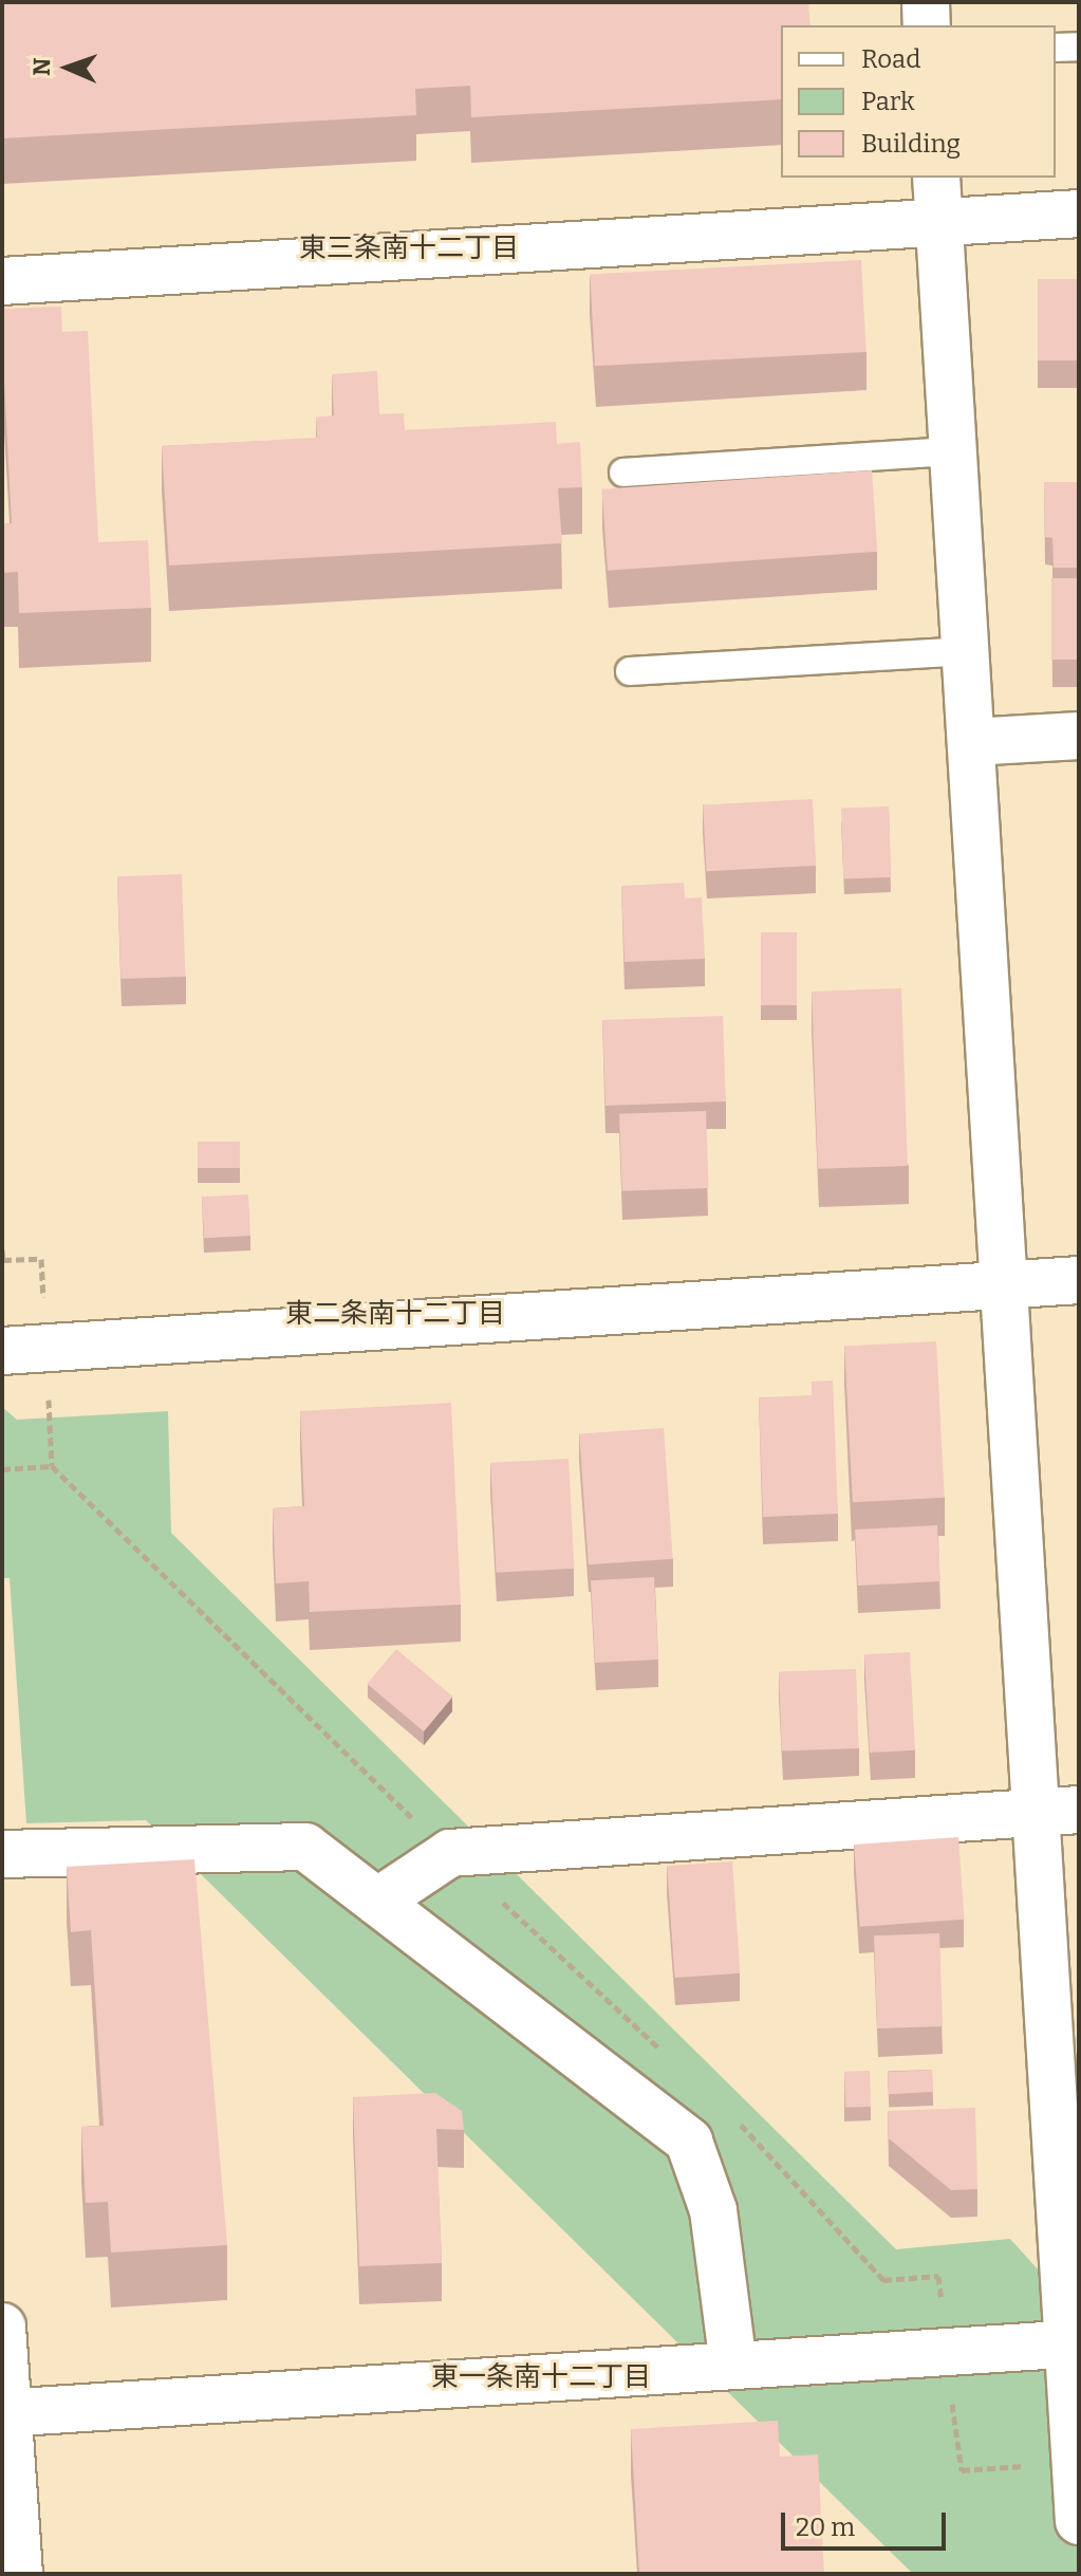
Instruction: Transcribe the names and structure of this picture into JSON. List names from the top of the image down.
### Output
{
  "districts": ["東三条南十二丁目", "東二条南十二丁目", "東一条南十二丁目"],
  "legend": ["Road", "Park", "Building"],
  "scale_bar": "20 m",
  "north": "left"
}
